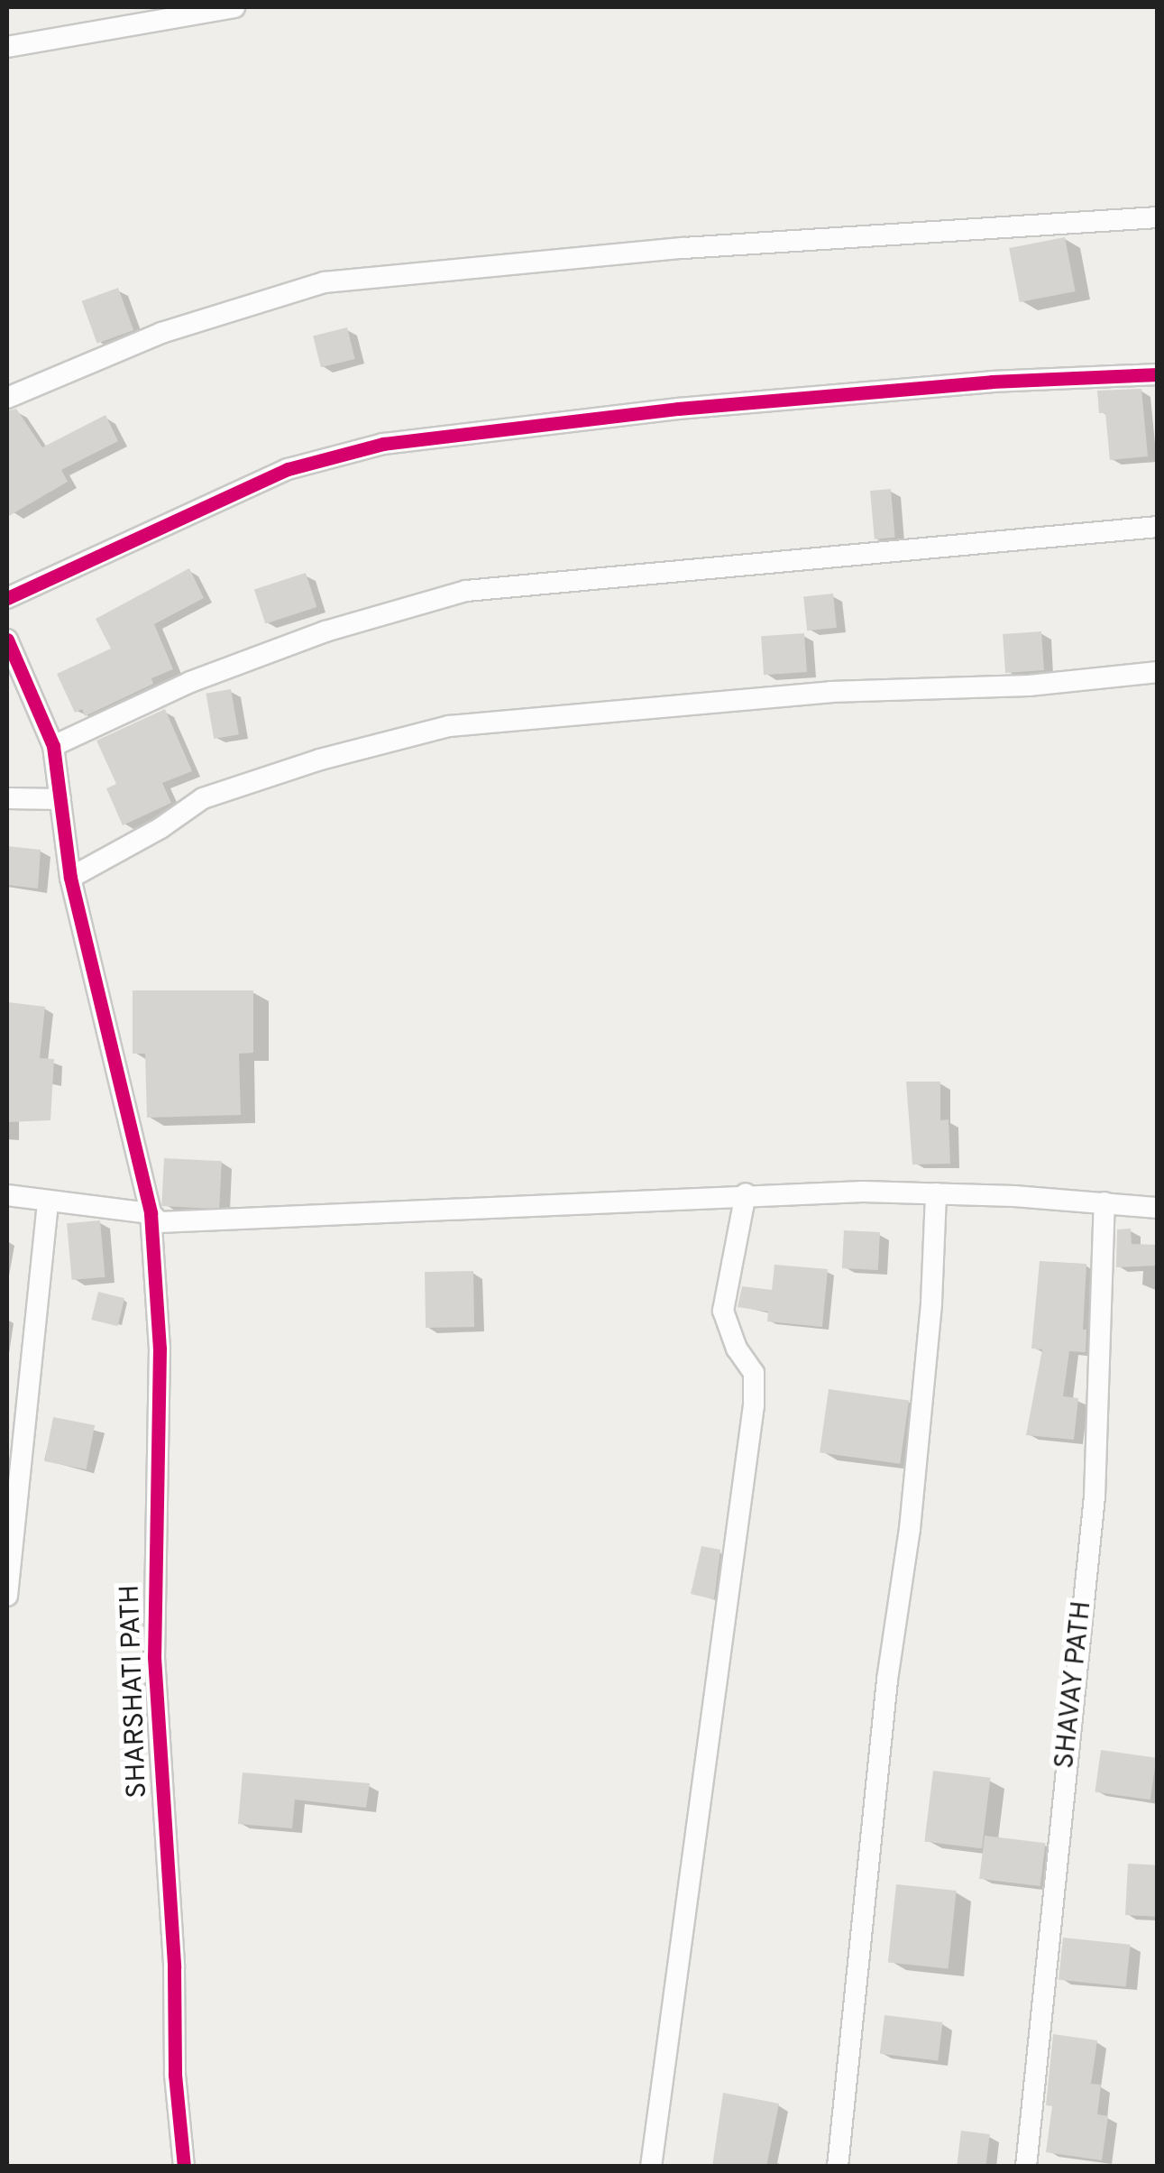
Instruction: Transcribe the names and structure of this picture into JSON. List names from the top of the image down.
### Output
{
  "streets": {
    "street": ["SHAVAY PATH", "SHARSHATI PATH"]
  }
}
